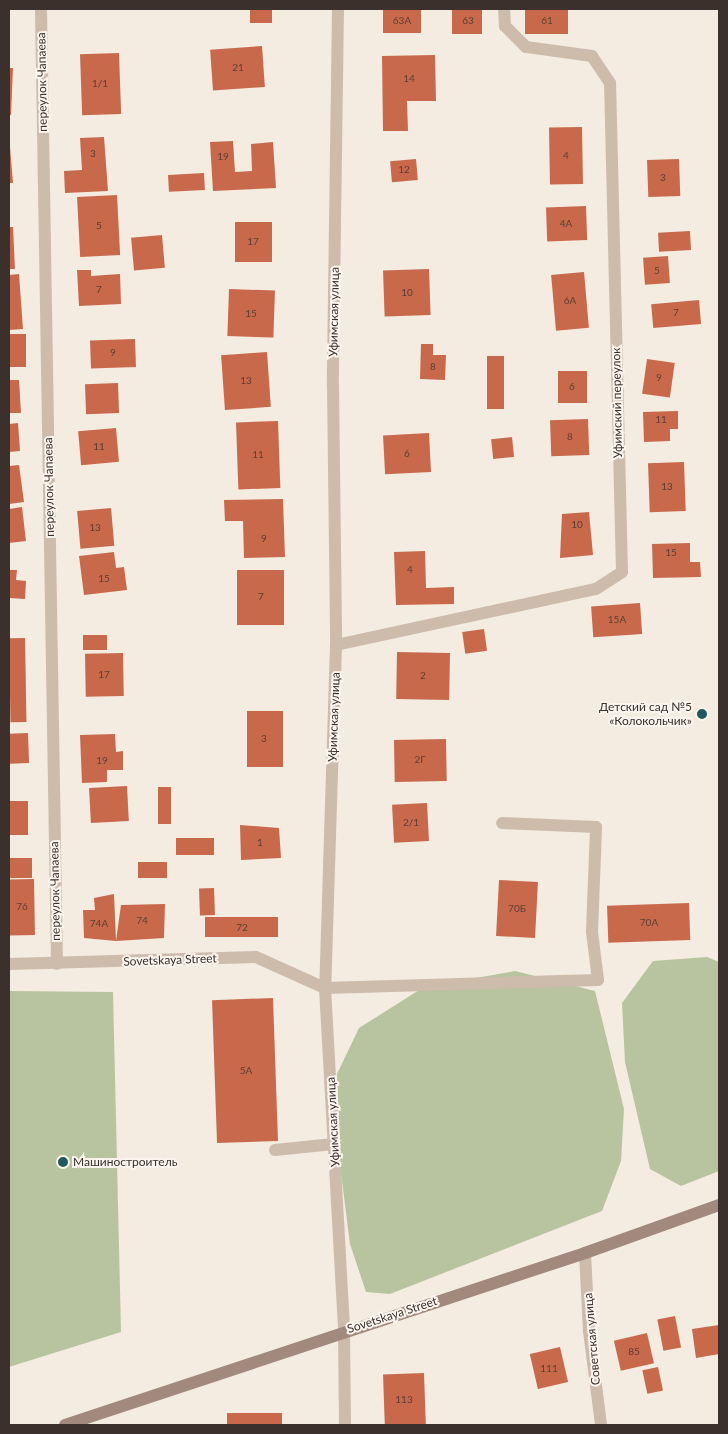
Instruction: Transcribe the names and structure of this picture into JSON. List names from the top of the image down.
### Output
{
  "streets": {
    "main road": ["Sovetskaya Street"],
    "street": [
      "переулок Чапаева",
      "Уфимская улица",
      "Уфимский переулок",
      "Советская улица"
    ]
  },
  "crossings": [
    ["переулок Чапаева", "Sovetskaya Street"],
    ["Уфимская улица", "Уфимский переулок"],
    ["Уфимская улица", "Sovetskaya Street"],
    ["Sovetskaya Street", "Советская улица"]
  ],
  "places": ["Детский сад №5 «Колокольчик»", "Машиностроитель"],
  "house_numbers": [
    "63А",
    "63",
    "61",
    "21",
    "14",
    "1/1",
    "3",
    "4",
    "19",
    "12",
    "3",
    "4А",
    "5",
    "17",
    "5",
    "7",
    "10",
    "6А",
    "7",
    "15",
    "9",
    "8",
    "9",
    "13",
    "6",
    "11",
    "8",
    "11",
    "6",
    "11",
    "13",
    "10",
    "13",
    "9",
    "15",
    "4",
    "15",
    "7",
    "15А",
    "17",
    "2",
    "3",
    "2Г",
    "19",
    "2/1",
    "1",
    "76",
    "70Б",
    "74",
    "70А",
    "74А",
    "72",
    "5А",
    "85",
    "111",
    "113"
  ]
}
